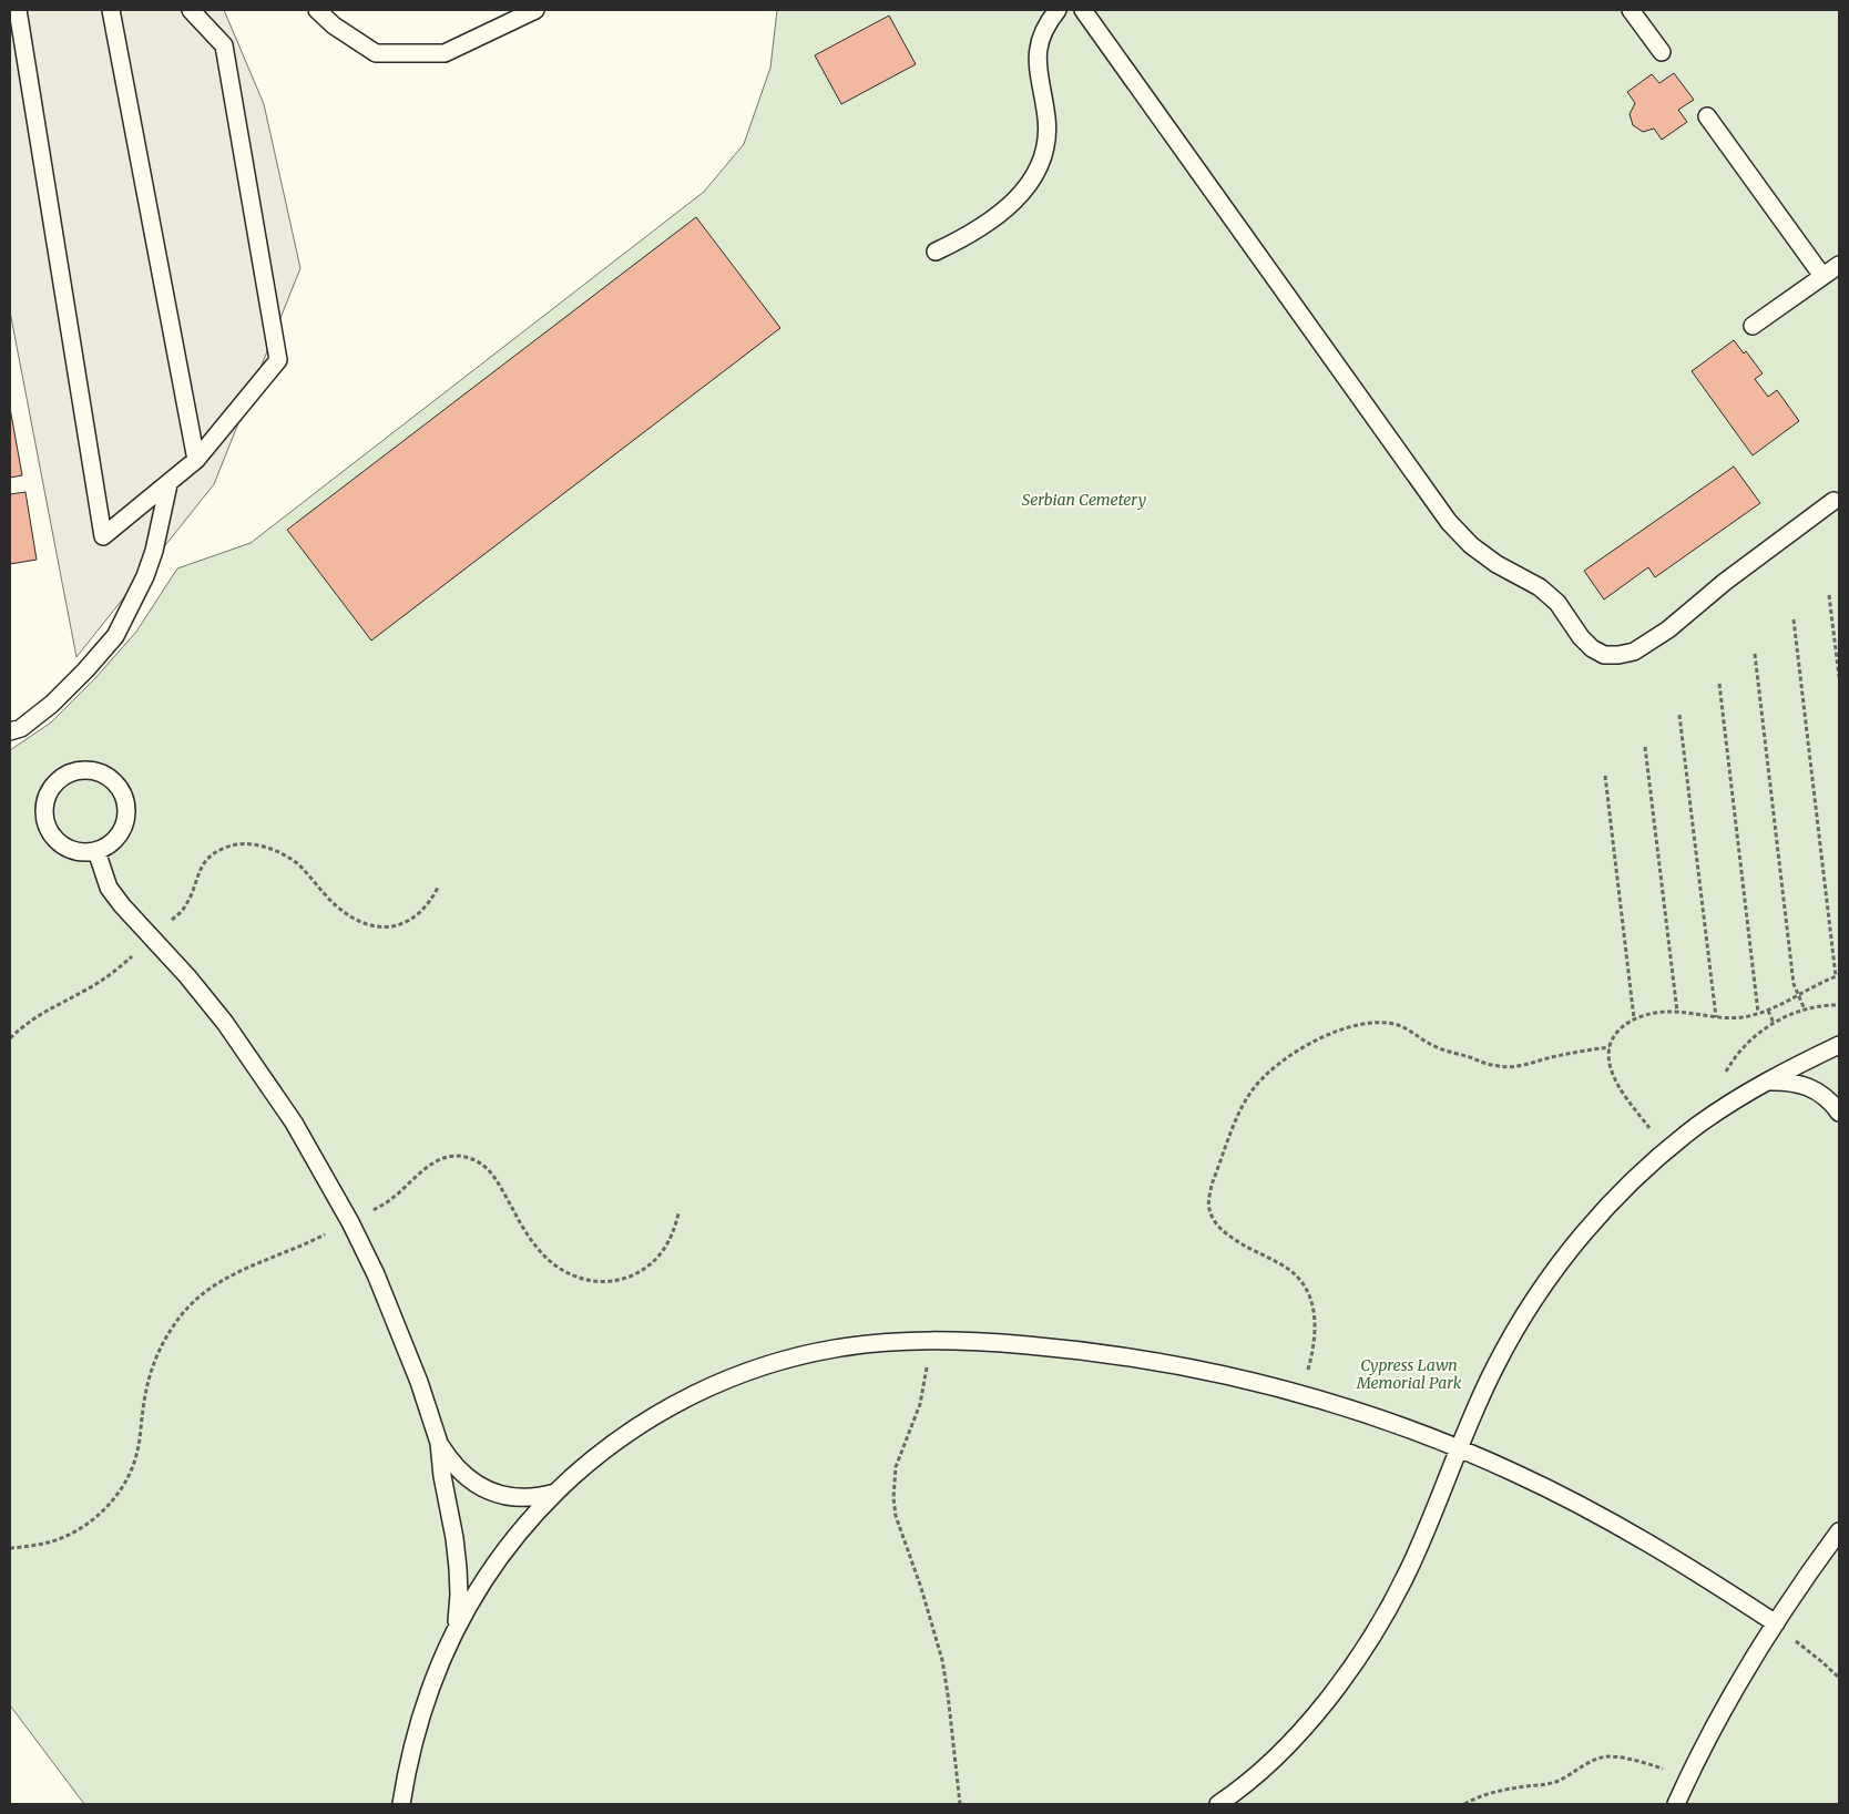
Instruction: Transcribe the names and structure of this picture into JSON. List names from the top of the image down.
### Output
{
  "parks": ["Serbian Cemetery", "Cypress Lawn Memorial Park"]
}
